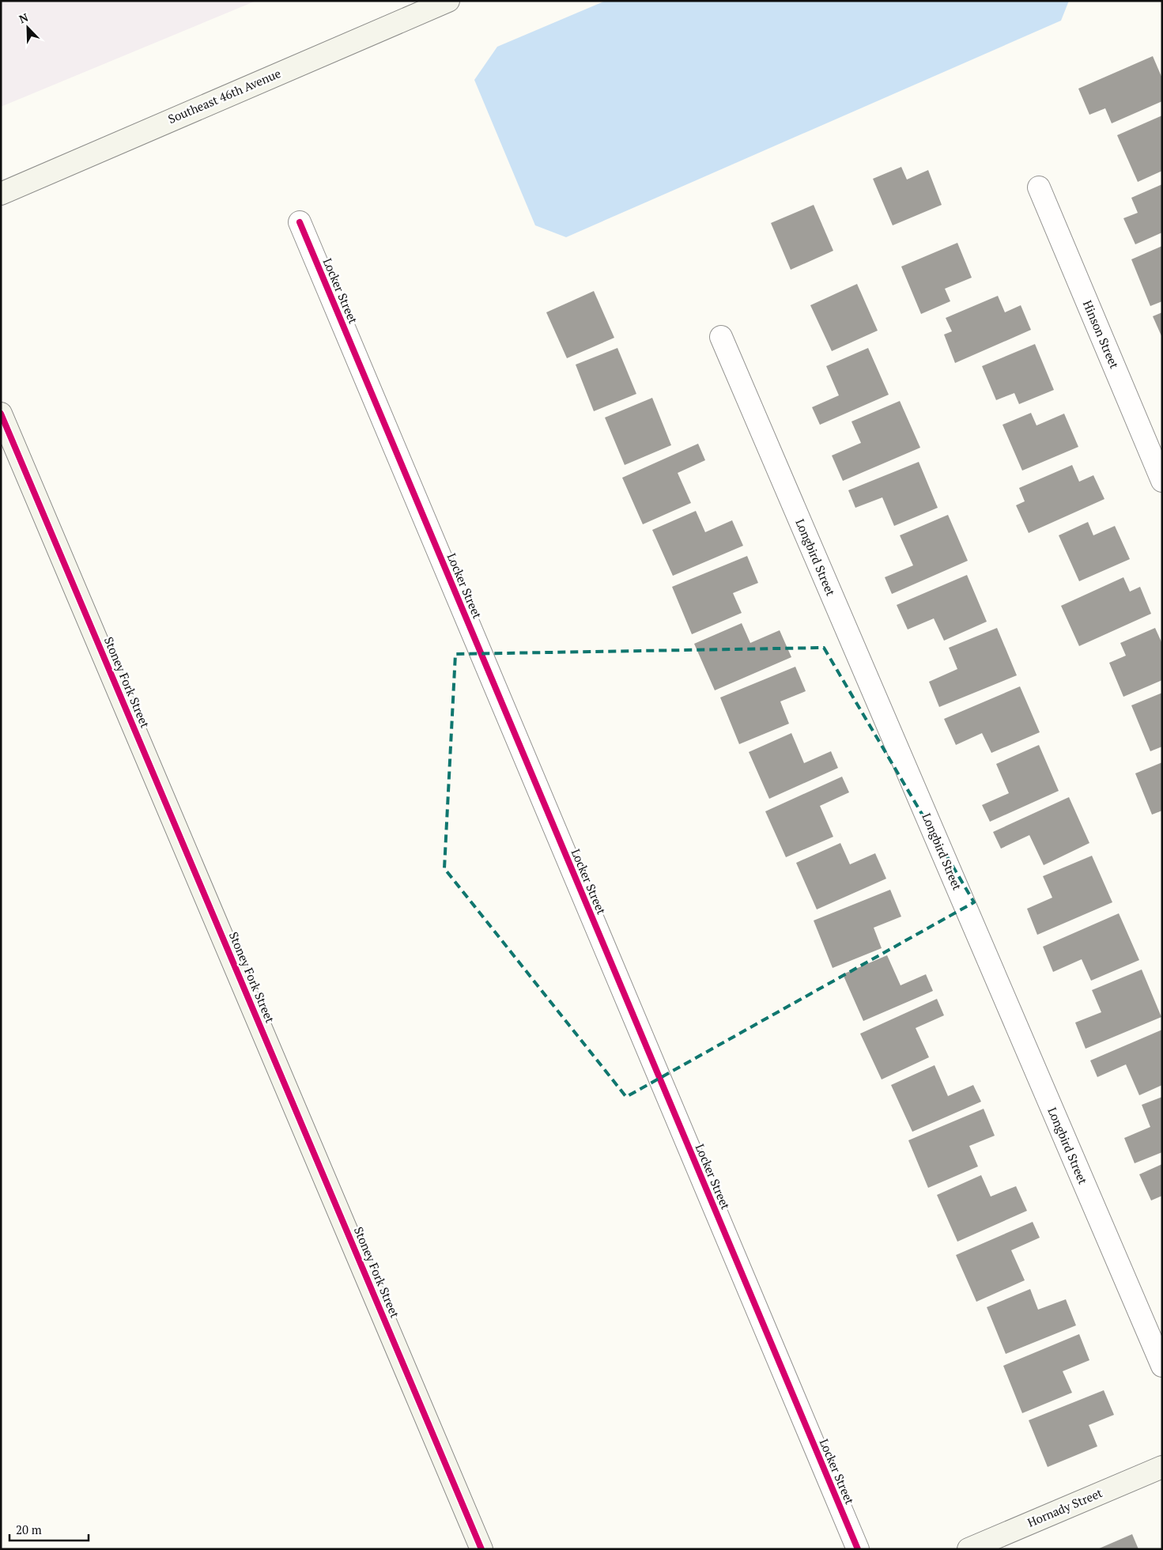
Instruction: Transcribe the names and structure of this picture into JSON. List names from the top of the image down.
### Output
{
  "streets": {
    "street": [
      "Southeast 46th Avenue",
      "Locker Street",
      "Hinson Street",
      "Longbird Street",
      "Stoney Fork Street",
      "Hornady Street"
    ]
  },
  "scale_bar": "20 m",
  "north": "top left"
}
